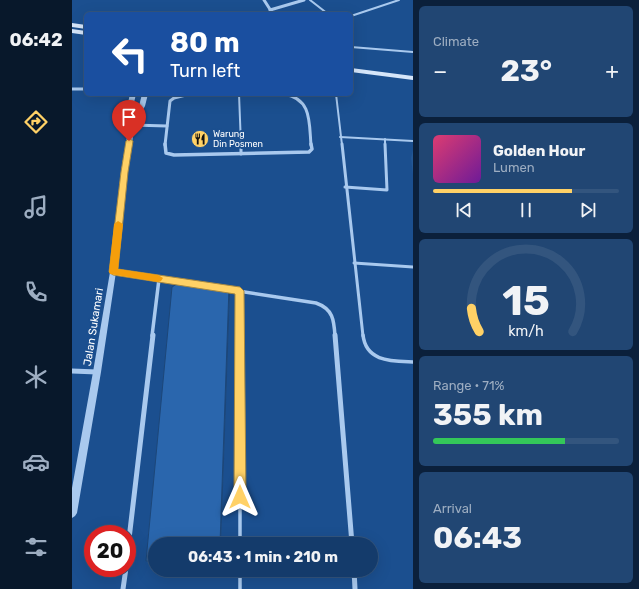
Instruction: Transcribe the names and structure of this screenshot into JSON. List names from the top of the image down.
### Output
{
  "streets": {
    "street": ["Jalan Sukamari"]
  },
  "places": {
    "restaurant": ["Warung Din Posmen"]
  },
  "page": {
    "tabs": "06:42",
    "tile": [
      "Climate",
      ["Range · 71%", "355 km"],
      ["Arrival", "06:43"]
    ],
    "turn": ["80 m", "Turn left"],
    "heat": ["−", "23°", "+"],
    "song": ["Golden Hour", "Lumen"],
    "limit": "20",
    "trip": "06:43 · 1 min · 210 m",
    "gauge": ["15", "km/h"]
  }
}
